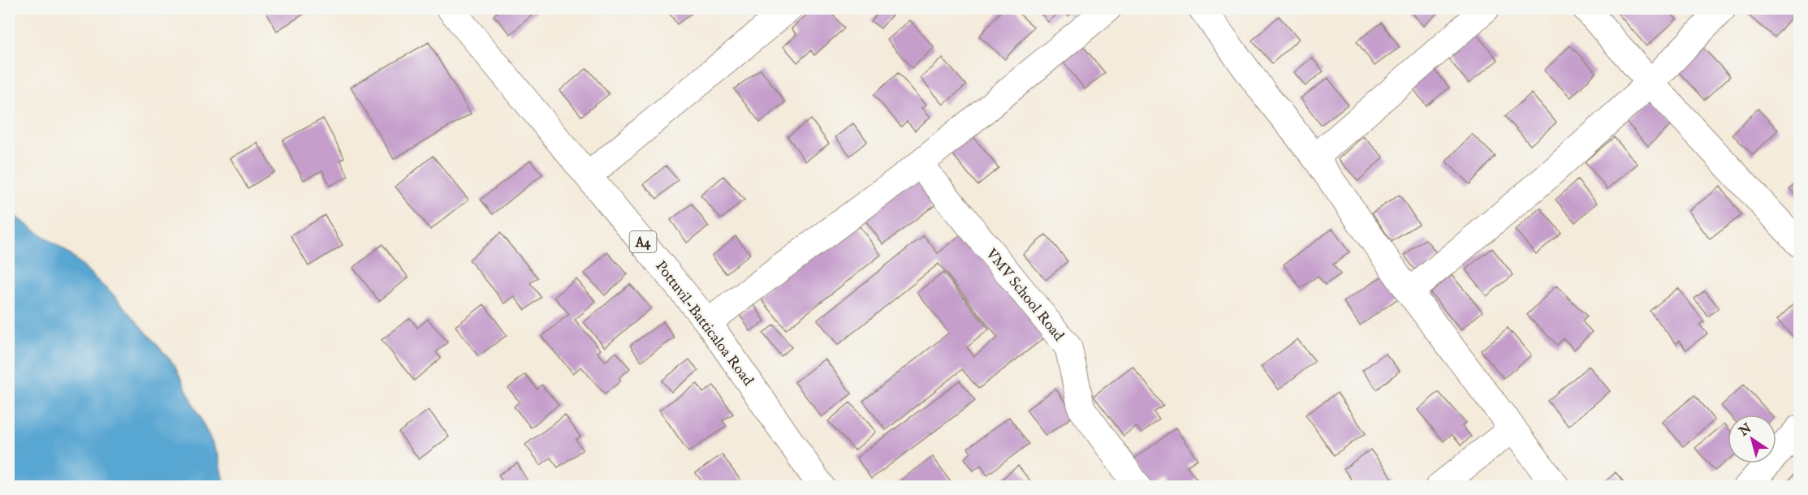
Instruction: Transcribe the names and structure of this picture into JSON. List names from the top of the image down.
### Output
{
  "streets": {
    "main road": ["A4", "VMV School Road", "Pottuvil-Batticaloa Road"]
  },
  "north": "top left"
}
